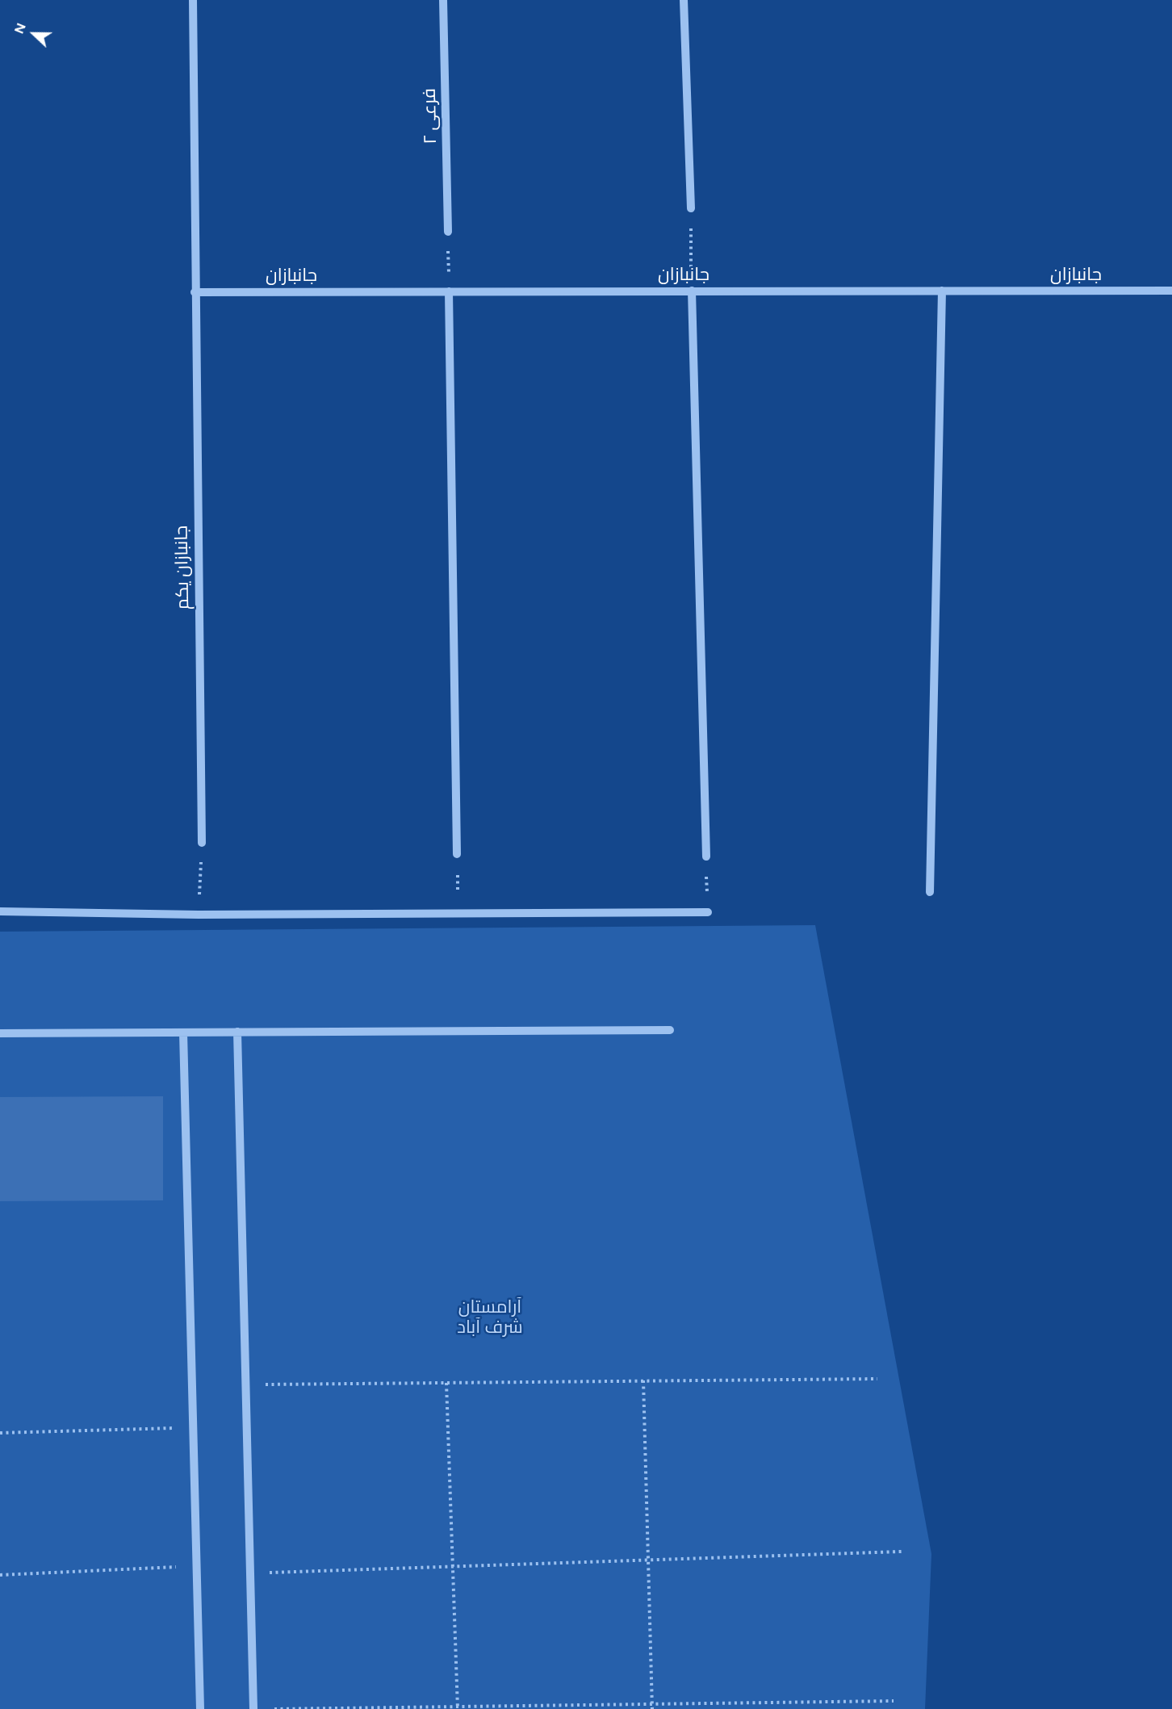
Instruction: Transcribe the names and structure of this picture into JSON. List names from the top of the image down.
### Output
{
  "streets": {
    "street": ["فرعی ۲", "جانبازان", "جانبازان یکم"]
  },
  "crossings": [
    ["جانبازان", "جانبازان یکم"]
  ],
  "parks": ["آرامستان شرف آباد"],
  "north": "left"
}
